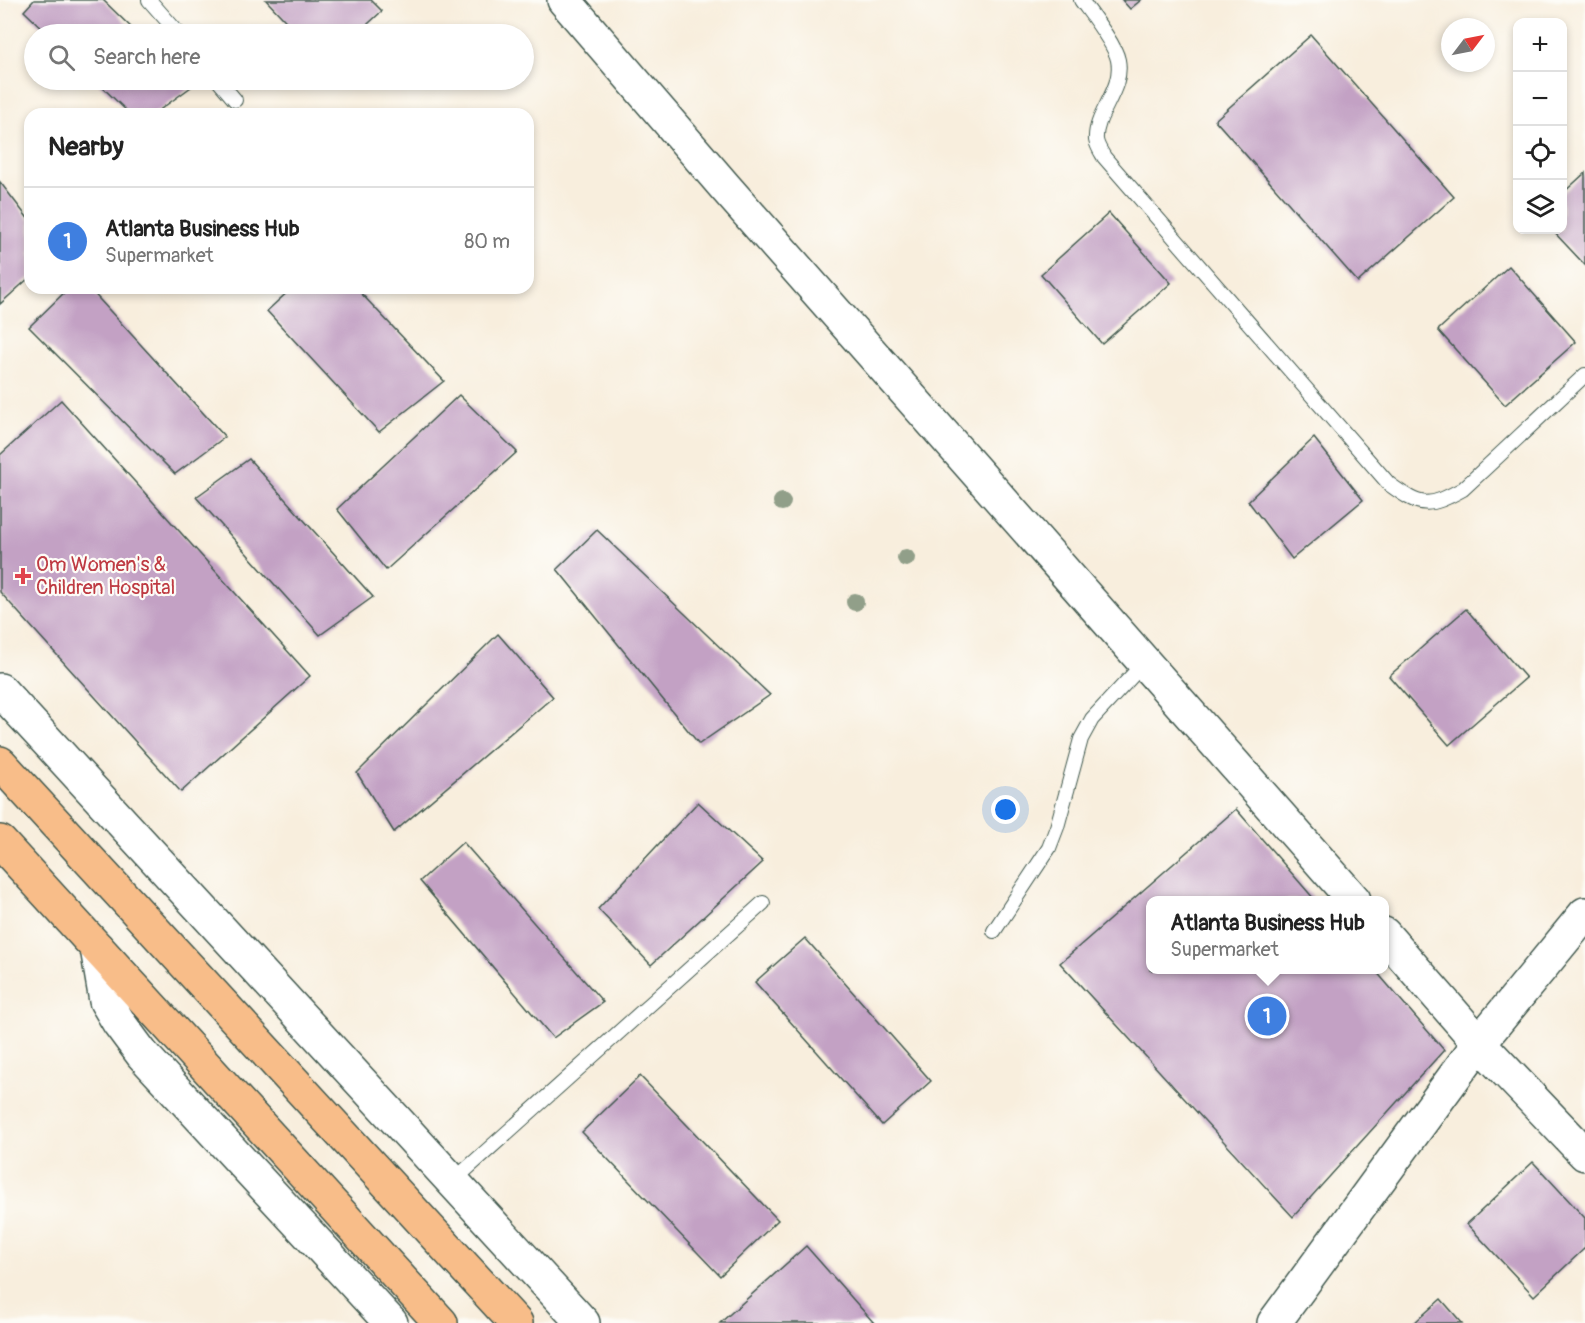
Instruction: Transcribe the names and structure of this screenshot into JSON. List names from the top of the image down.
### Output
{
  "places": {
    "health": ["Om Women's & Children Hospital"]
  },
  "north": "top right",
  "page": {
    "map_buttons": ["+", "−"],
    "search": "Search here",
    "heading": "Nearby",
    "list": [
      {
        "mark": "1",
        "name": "Atlanta Business Hub",
        "note": "Supermarket",
        "value": "80 m"
      }
    ],
    "popup": ["Atlanta Business Hub", "Supermarket"],
    "pins": "1"
  }
}
